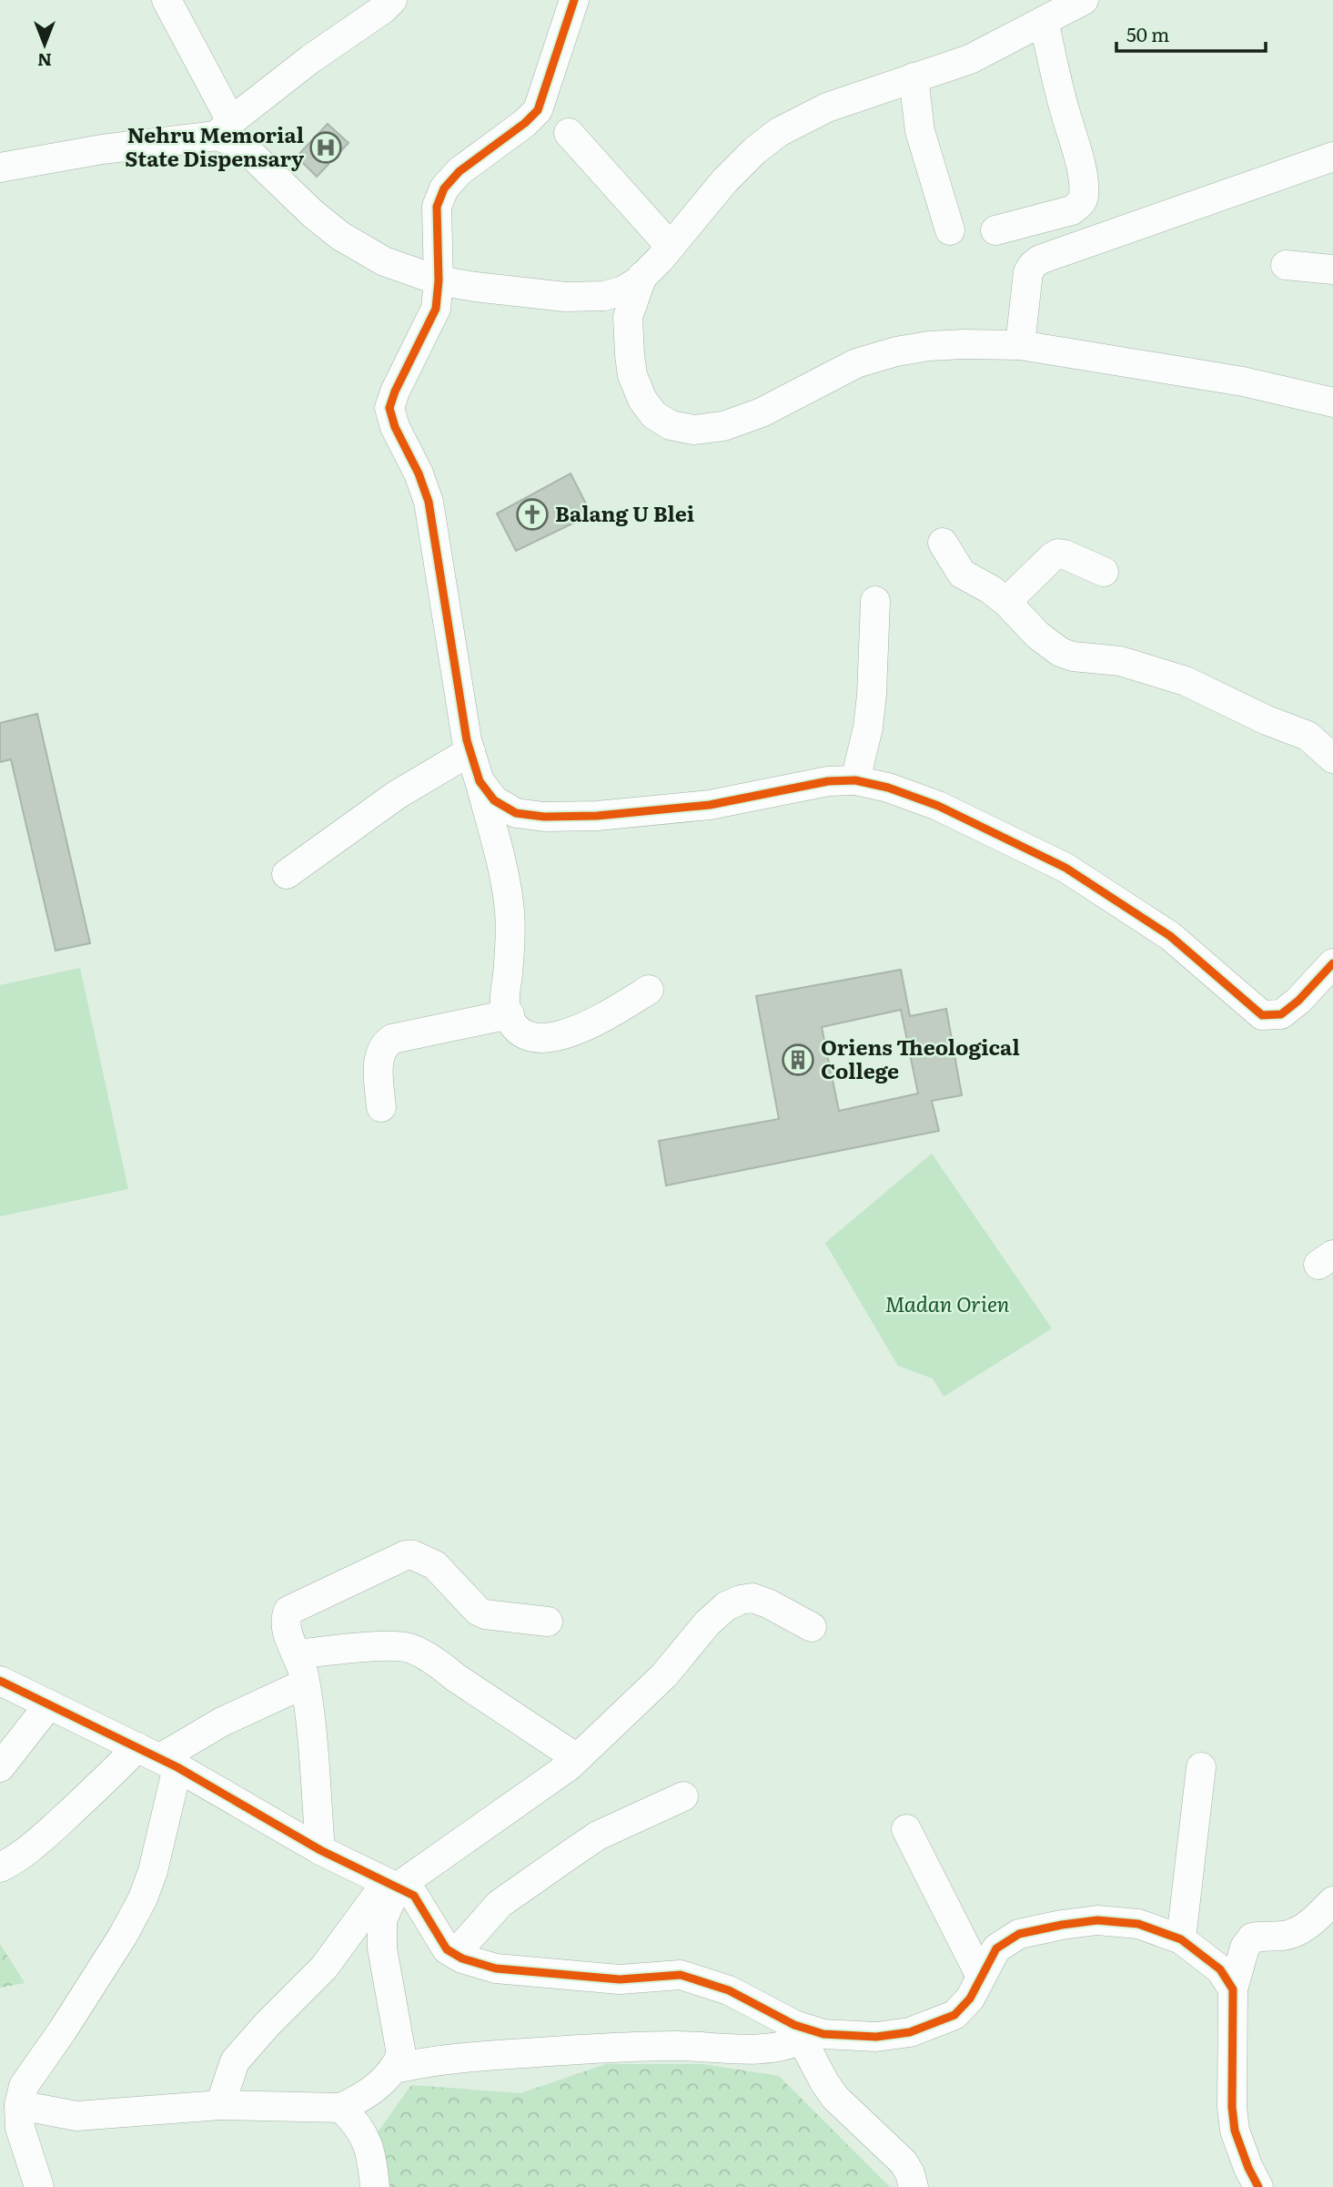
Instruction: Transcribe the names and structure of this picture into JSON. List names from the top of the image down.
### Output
{
  "parks": ["Madan Orien"],
  "places": {
    "hospital": ["Nehru Memorial State Dispensary"],
    "church": ["Balang U Blei"],
    "building": ["Oriens Theological College"]
  },
  "scale_bar": "50 m",
  "north": "bottom"
}
